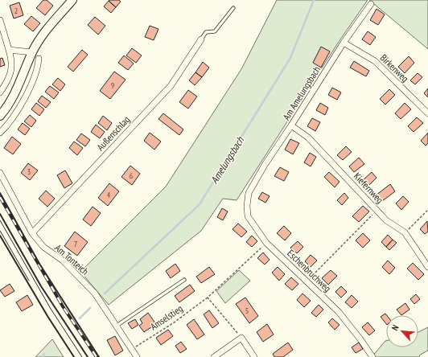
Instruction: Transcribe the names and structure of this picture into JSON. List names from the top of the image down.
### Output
{
  "streets": {
    "street": [
      "Birkenweg",
      "Am Amelungsbach",
      "Außenschlag",
      "Kiefernweg",
      "Am Tonteich",
      "Eschenbruchweg"
    ],
    "path": ["Amselstieg"]
  },
  "crossings": [
    ["Birkenweg", "Am Amelungsbach"],
    ["Am Amelungsbach", "Kiefernweg"],
    ["Am Amelungsbach", "Eschenbruchweg"],
    ["Außenschlag", "Am Tonteich"],
    ["Am Tonteich", "Amselstieg"],
    ["Eschenbruchweg", "Amselstieg"]
  ],
  "water": ["Amelungsbach"],
  "house_numbers": [
    "2",
    "9",
    "3",
    "6",
    "4",
    "7",
    "5"
  ],
  "north": "top left"
}
